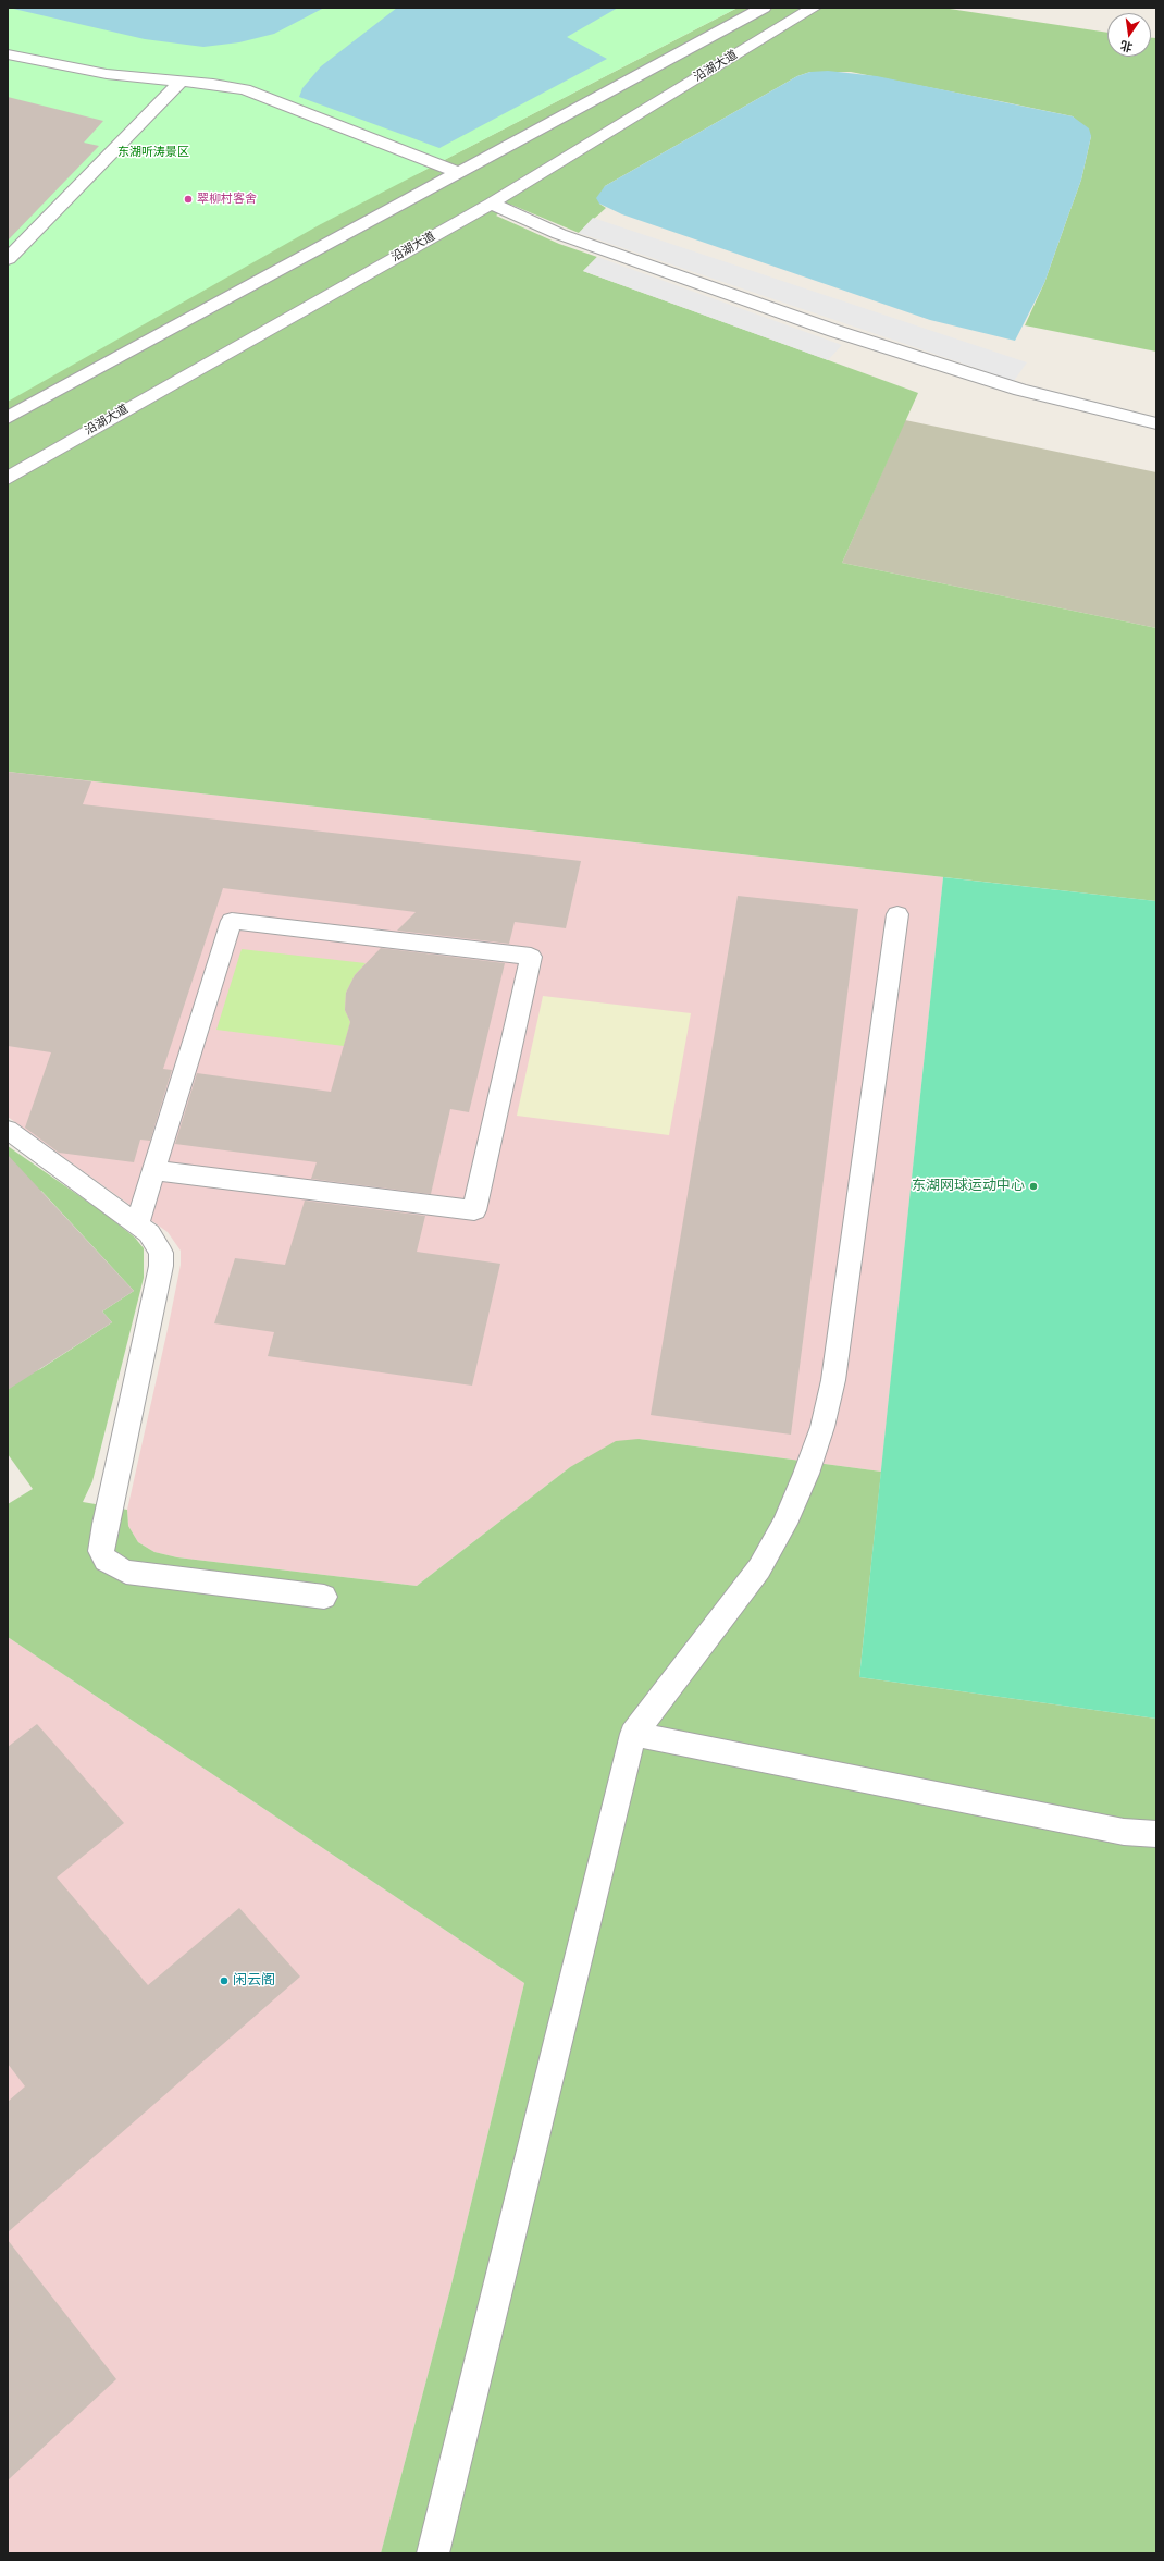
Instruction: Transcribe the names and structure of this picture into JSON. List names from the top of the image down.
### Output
{
  "streets": {
    "street": ["沿湖大道"]
  },
  "parks": ["东湖听涛景区"],
  "places": ["翠柳村客舍", "东湖网球运动中心", "闲云阁"],
  "north": "bottom"
}
